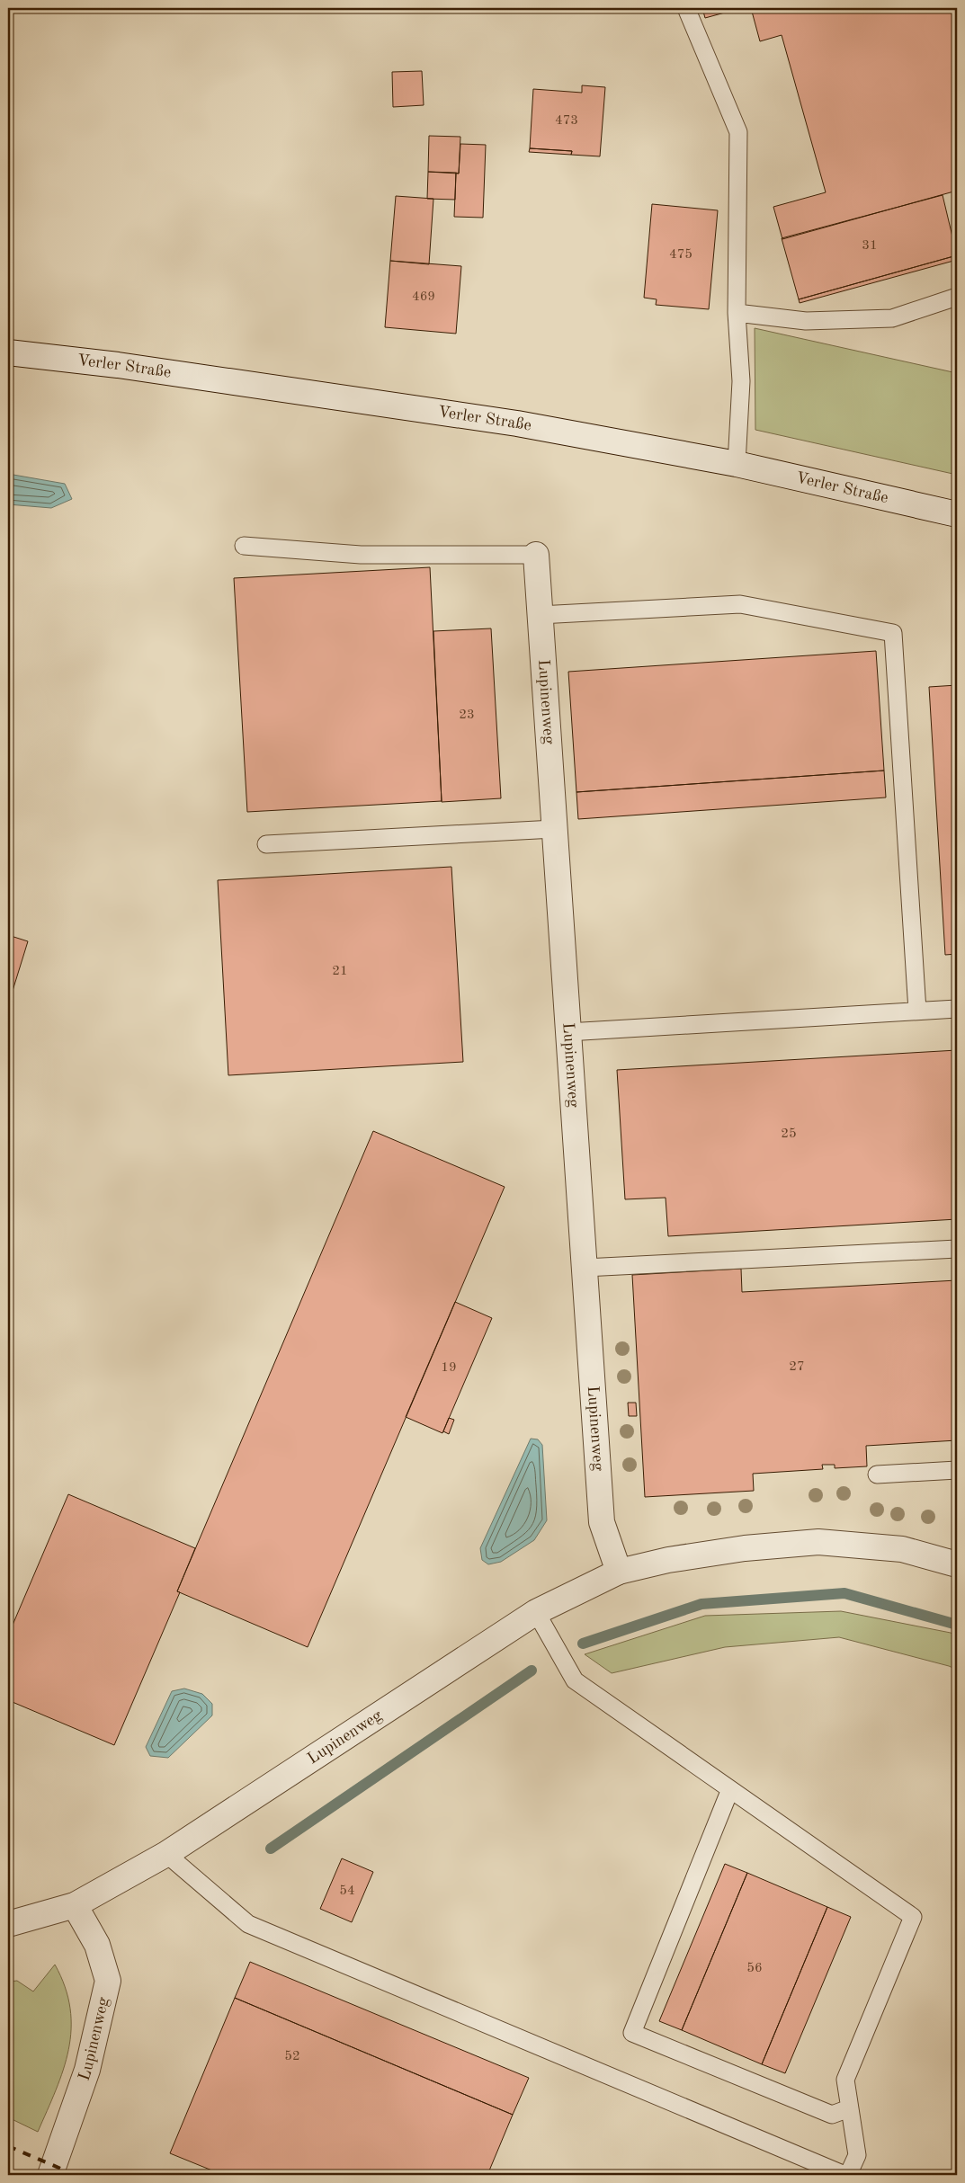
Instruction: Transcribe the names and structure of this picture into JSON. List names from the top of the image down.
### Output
{
  "streets": {
    "street": ["Verler Straße", "Lupinenweg"]
  },
  "house_numbers": [
    "473",
    "31",
    "475",
    "469",
    "23",
    "21",
    "25",
    "27",
    "19",
    "54",
    "56",
    "52"
  ]
}
